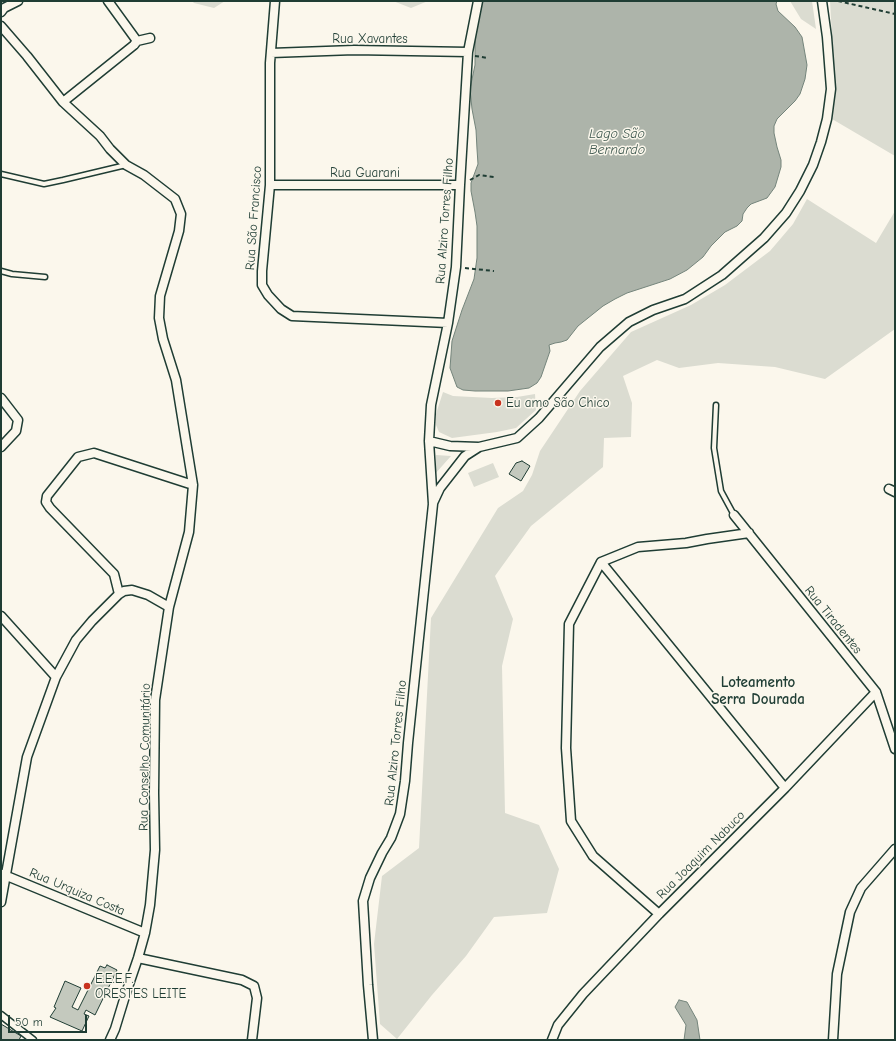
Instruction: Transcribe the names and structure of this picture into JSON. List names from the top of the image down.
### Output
{
  "streets": {
    "street": [
      "Rua Xavantes",
      "Rua Guarani",
      "Rua São Francisco",
      "Rua Alziro Torres Filho",
      "Rua Tiradentes",
      "Rua Conselho Comunitário",
      "Rua Joaquim Nabuco",
      "Rua Urquiza Costa"
    ]
  },
  "crossings": [
    ["Rua Xavantes", "Rua São Francisco"],
    ["Rua Xavantes", "Rua Alziro Torres Filho"],
    ["Rua Guarani", "Rua São Francisco"],
    ["Rua Guarani", "Rua Alziro Torres Filho"],
    ["Rua São Francisco", "Rua Alziro Torres Filho"],
    ["Rua Tiradentes", "Rua Joaquim Nabuco"],
    ["Rua Conselho Comunitário", "Rua Urquiza Costa"]
  ],
  "districts": ["Loteamento Serra Dourada"],
  "water": ["Lago São Bernardo"],
  "places": ["Eu amo São Chico", "E.E.E.F. ORESTES LEITE"],
  "scale_bar": "50 m"
}
